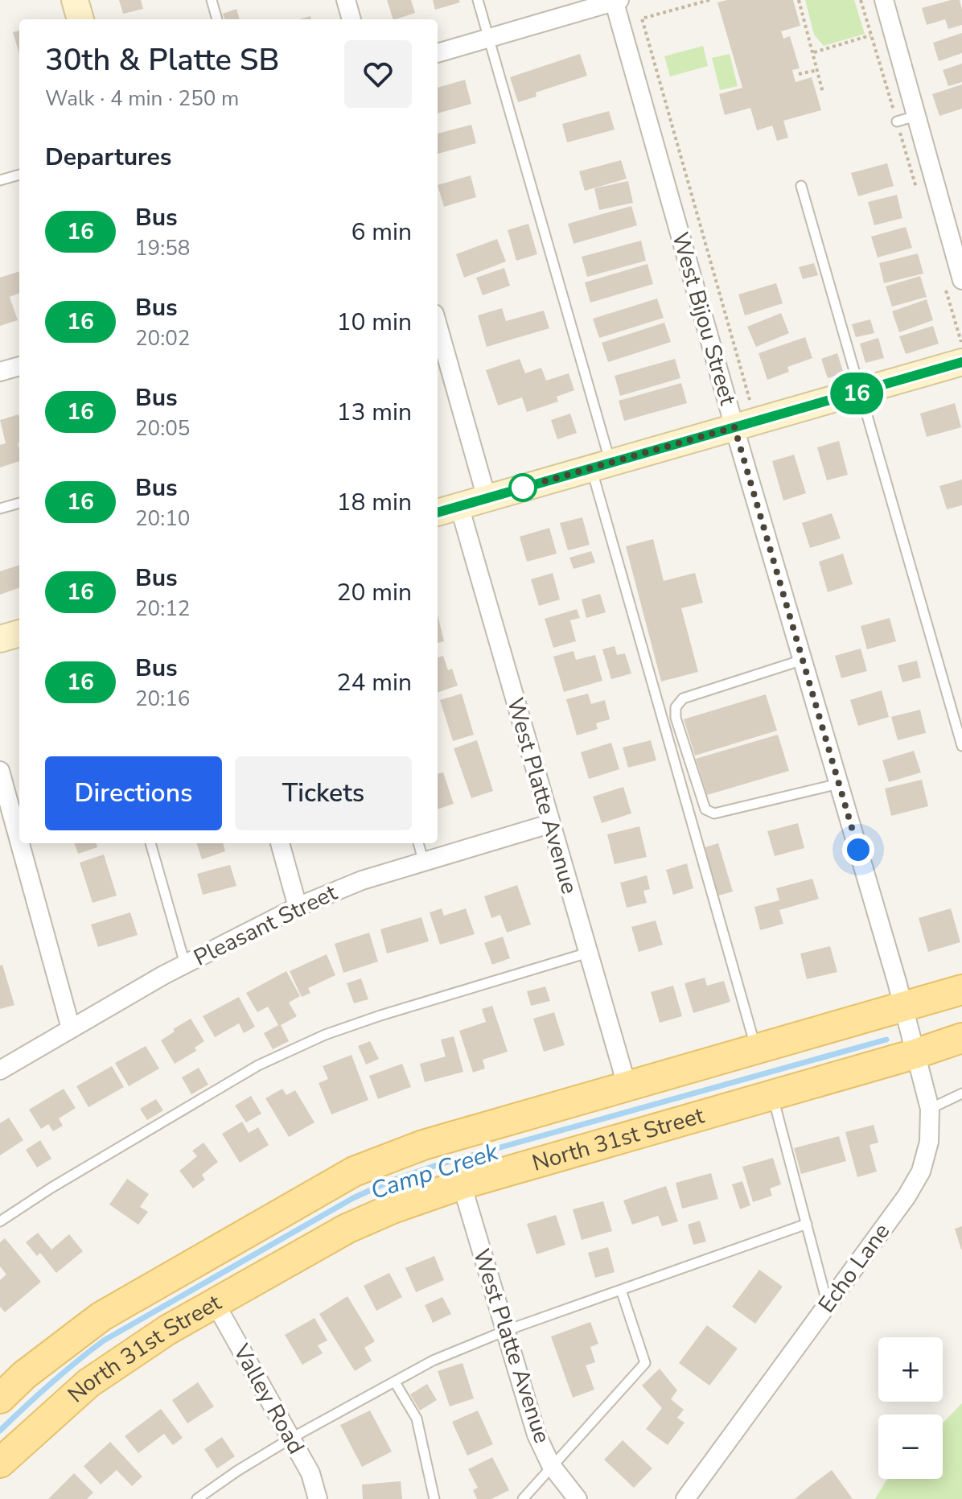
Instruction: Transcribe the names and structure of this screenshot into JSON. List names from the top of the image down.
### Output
{
  "streets": {
    "main road": ["North 31st Street"],
    "street": [
      "West Bijou Street",
      "West Platte Avenue",
      "Pleasant Street",
      "Echo Lane",
      "Valley Road"
    ]
  },
  "crossings": [
    ["West Bijou Street", "North 31st Street"],
    ["West Bijou Street", "Echo Lane"],
    ["West Platte Avenue", "Pleasant Street"],
    ["West Platte Avenue", "North 31st Street"],
    ["North 31st Street", "Echo Lane"],
    ["North 31st Street", "Valley Road"]
  ],
  "water": ["Camp Creek"],
  "lines": ["bus line 16"],
  "page": {
    "on_map": "16",
    "heading": [
      ["30th & Platte SB", "Walk · 4 min · 250 m"],
      "Departures"
    ],
    "list": [
      {
        "mark": "16",
        "name": "Bus",
        "note": "19:58",
        "value": "6 min"
      },
      {
        "mark": "16",
        "name": "Bus",
        "note": "20:02",
        "value": "10 min"
      },
      {
        "mark": "16",
        "name": "Bus",
        "note": "20:05",
        "value": "13 min"
      },
      {
        "mark": "16",
        "name": "Bus",
        "note": "20:10",
        "value": "18 min"
      },
      {
        "mark": "16",
        "name": "Bus",
        "note": "20:12",
        "value": "20 min"
      },
      {
        "mark": "16",
        "name": "Bus",
        "note": "20:16",
        "value": "24 min"
      }
    ],
    "buttons": ["Directions", "Tickets"],
    "map_buttons": ["+", "−"]
  }
}
